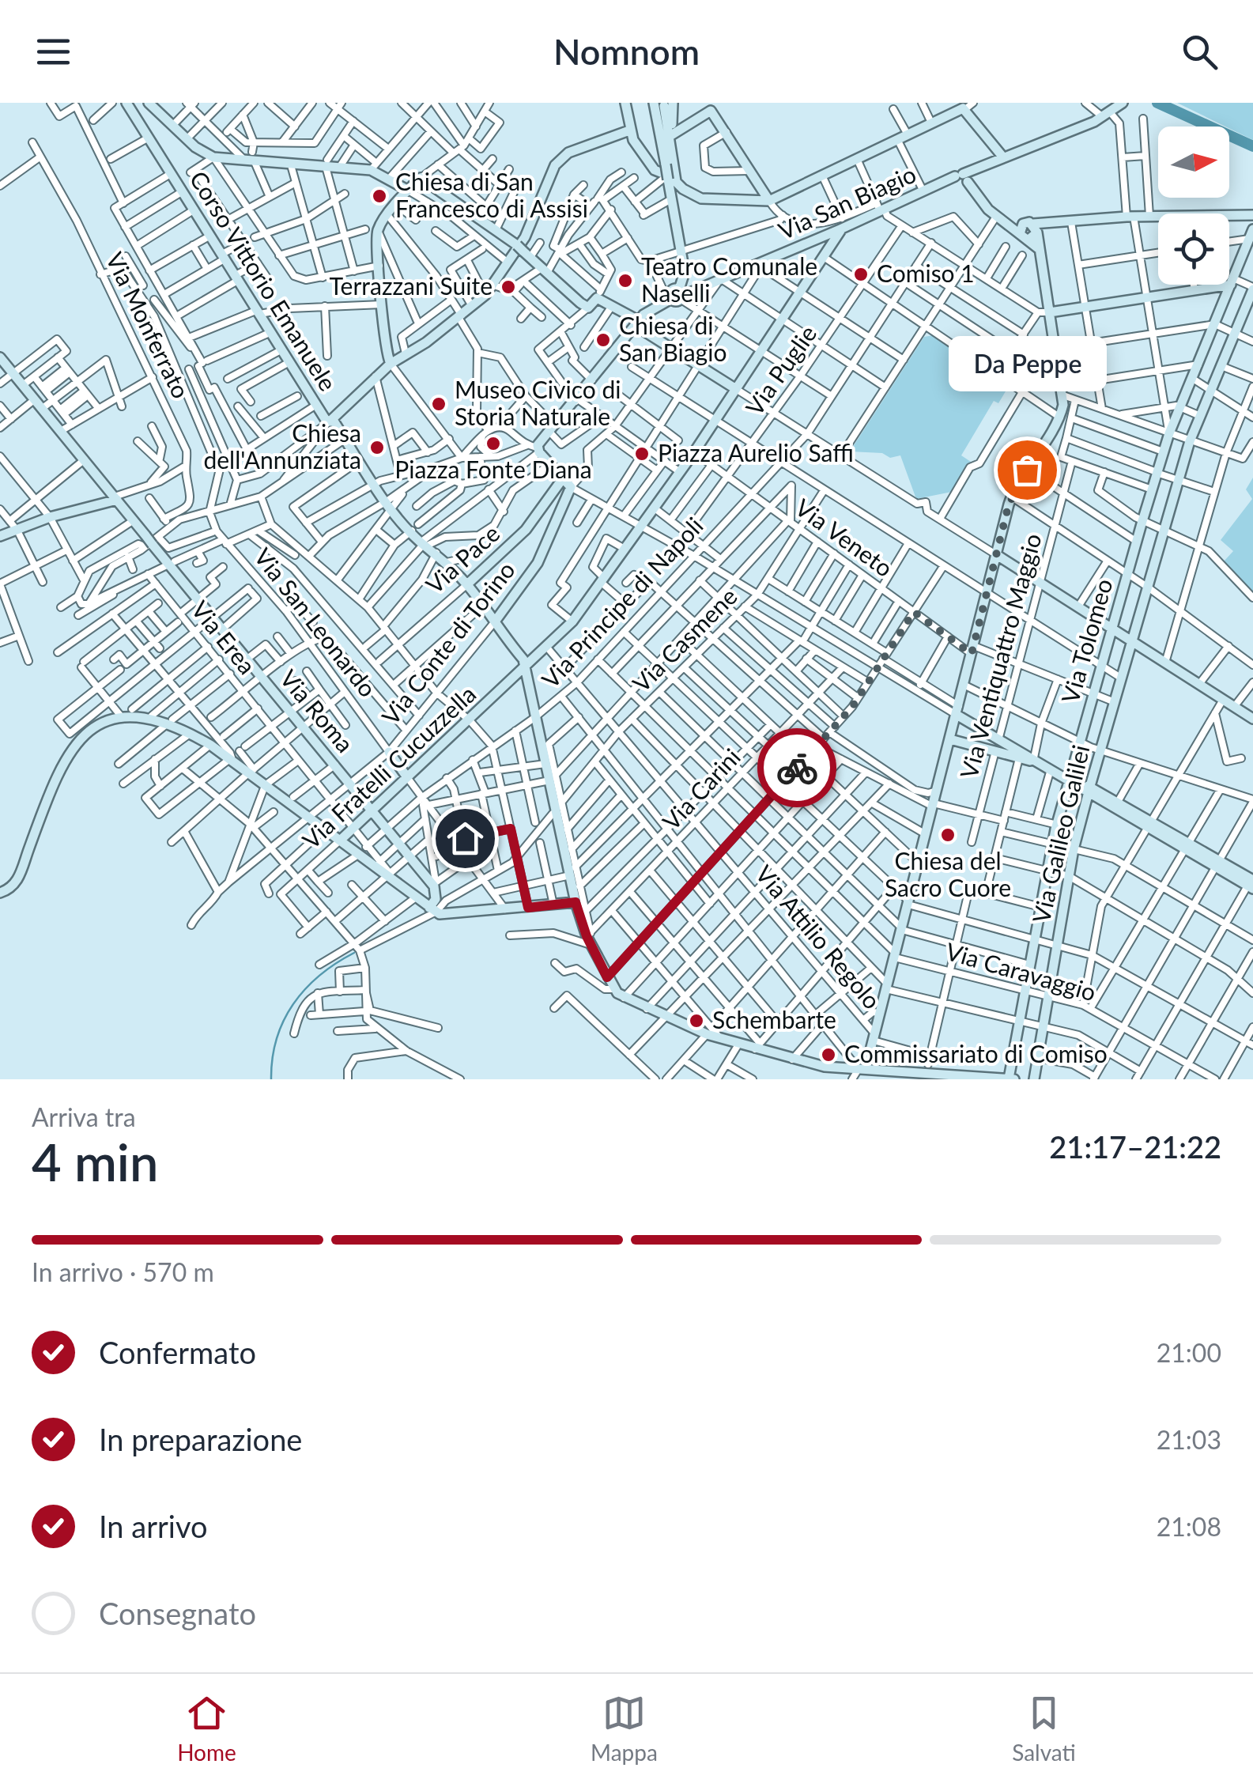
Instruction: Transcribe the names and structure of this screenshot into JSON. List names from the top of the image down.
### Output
{
  "streets": {
    "street": [
      "Via San Biagio",
      "Corso Vittorio Emanuele",
      "Via Monferrato",
      "Via Puglie",
      "Via Veneto",
      "Via Pace",
      "Via Principe di Napoli",
      "Via San Leonardo",
      "Via Erea",
      "Via Casmene",
      "Via Tolomeo",
      "Via Conte di Torino",
      "Via Ventiquattro Maggio",
      "Via Roma",
      "Via Fratelli Cucuzzella",
      "Via Carini",
      "Via Galileo Galilei",
      "Via Attilio Regolo",
      "Via Caravaggio"
    ]
  },
  "crossings": [
    ["Via San Biagio", "Via Conte di Torino"],
    ["Via San Biagio", "Via Fratelli Cucuzzella"],
    ["Corso Vittorio Emanuele", "Via Pace"],
    ["Corso Vittorio Emanuele", "Via Principe di Napoli"],
    ["Corso Vittorio Emanuele", "Via Tolomeo"],
    ["Corso Vittorio Emanuele", "Via Conte di Torino"],
    ["Corso Vittorio Emanuele", "Via Fratelli Cucuzzella"],
    ["Corso Vittorio Emanuele", "Via Carini"],
    ["Via Puglie", "Via Veneto"],
    ["Via Veneto", "Via Principe di Napoli"],
    ["Via Veneto", "Via Casmene"],
    ["Via Veneto", "Via Tolomeo"],
    ["Via Veneto", "Via Ventiquattro Maggio"],
    ["Via Veneto", "Via Fratelli Cucuzzella"],
    ["Via Veneto", "Via Galileo Galilei"],
    ["Via Pace", "Via Conte di Torino"],
    ["Via Principe di Napoli", "Via San Leonardo"],
    ["Via Principe di Napoli", "Via Erea"],
    ["Via Principe di Napoli", "Via Roma"],
    ["Via Principe di Napoli", "Via Attilio Regolo"],
    ["Via San Leonardo", "Via Conte di Torino"],
    ["Via San Leonardo", "Via Fratelli Cucuzzella"],
    ["Via Erea", "Via Conte di Torino"],
    ["Via Erea", "Via Fratelli Cucuzzella"],
    ["Via Casmene", "Via Attilio Regolo"],
    ["Via Tolomeo", "Via Caravaggio"],
    ["Via Conte di Torino", "Via Roma"],
    ["Via Roma", "Via Fratelli Cucuzzella"],
    ["Via Fratelli Cucuzzella", "Via Attilio Regolo"],
    ["Via Carini", "Via Attilio Regolo"],
    ["Via Galileo Galilei", "Via Caravaggio"]
  ],
  "places": [
    "Chiesa di San Francesco di Assisi",
    "Comiso 1",
    "Teatro Comunale Naselli",
    "Terrazzani Suite",
    "Chiesa di San Biagio",
    "Museo Civico di Storia Naturale",
    "Piazza Fonte Diana",
    "Chiesa dell'Annunziata",
    "Piazza Aurelio Saffi",
    "Da Peppe",
    "Chiesa del Sacro Cuore",
    "Schembarte",
    "Commissariato di Comiso"
  ],
  "north": "right",
  "page": {
    "header": "Nomnom",
    "bubble": "Da Peppe",
    "heading": ["4 min", "Arriva tra", "21:17–21:22"],
    "bar": "In arrivo · 570 m",
    "list": [
      ["Confermato", "21:00"],
      ["In preparazione", "21:03"],
      ["In arrivo", "21:08"],
      "Consegnato"
    ],
    "tabs": ["Home", "Mappa", "Salvati"]
  }
}
